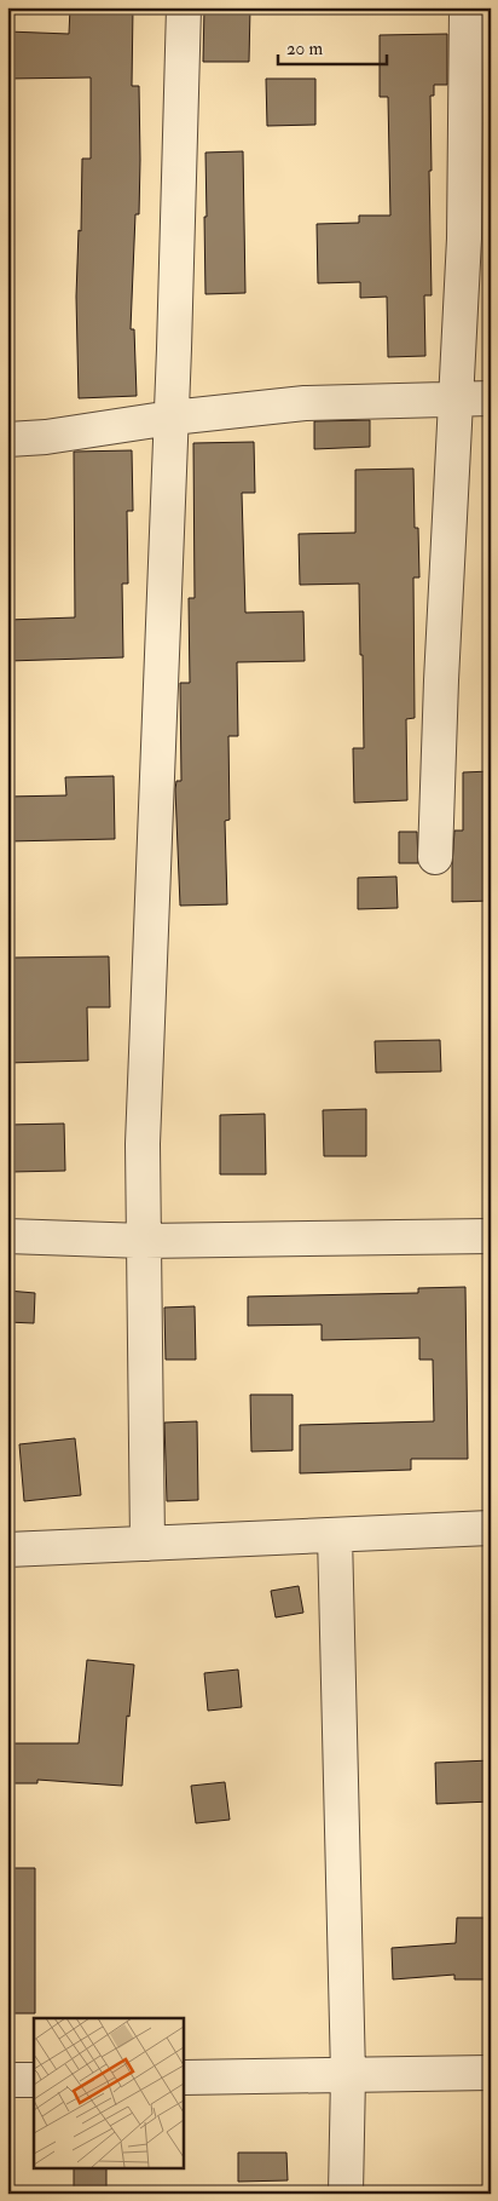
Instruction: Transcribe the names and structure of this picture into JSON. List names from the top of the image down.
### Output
{
  "scale_bar": "20 m"
}
